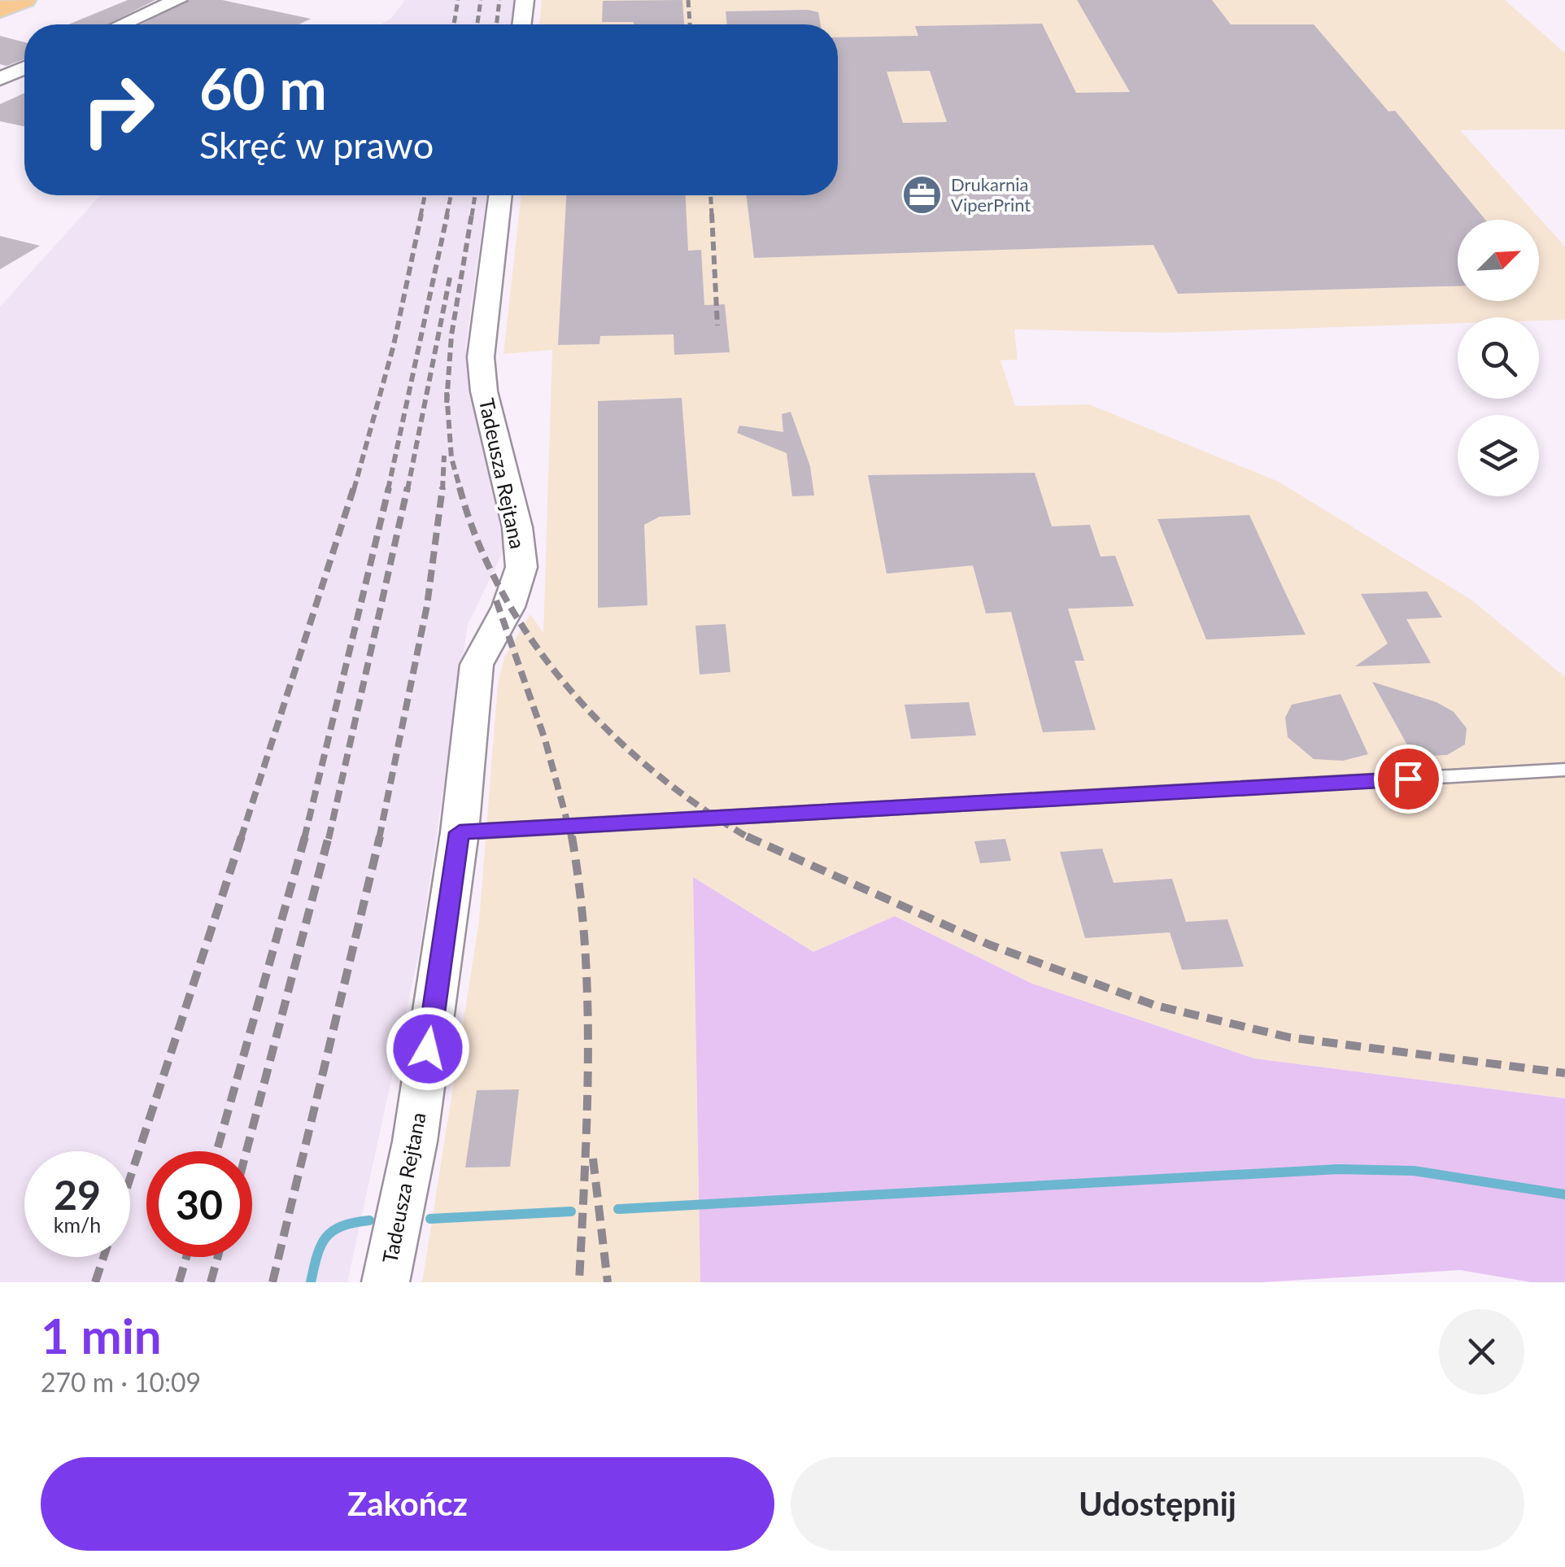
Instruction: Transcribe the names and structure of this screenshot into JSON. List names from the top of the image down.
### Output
{
  "streets": {
    "street": ["Tadeusza Rejtana"]
  },
  "places": {
    "office": ["Drukarnia ViperPrint"]
  },
  "north": "top right",
  "page": {
    "turn": ["60 m", "Skręć w prawo"],
    "speed": "29 km/h",
    "limit": "30",
    "heading": ["1 min", "270 m · 10:09"],
    "buttons": ["Zakończ", "Udostępnij"]
  }
}
